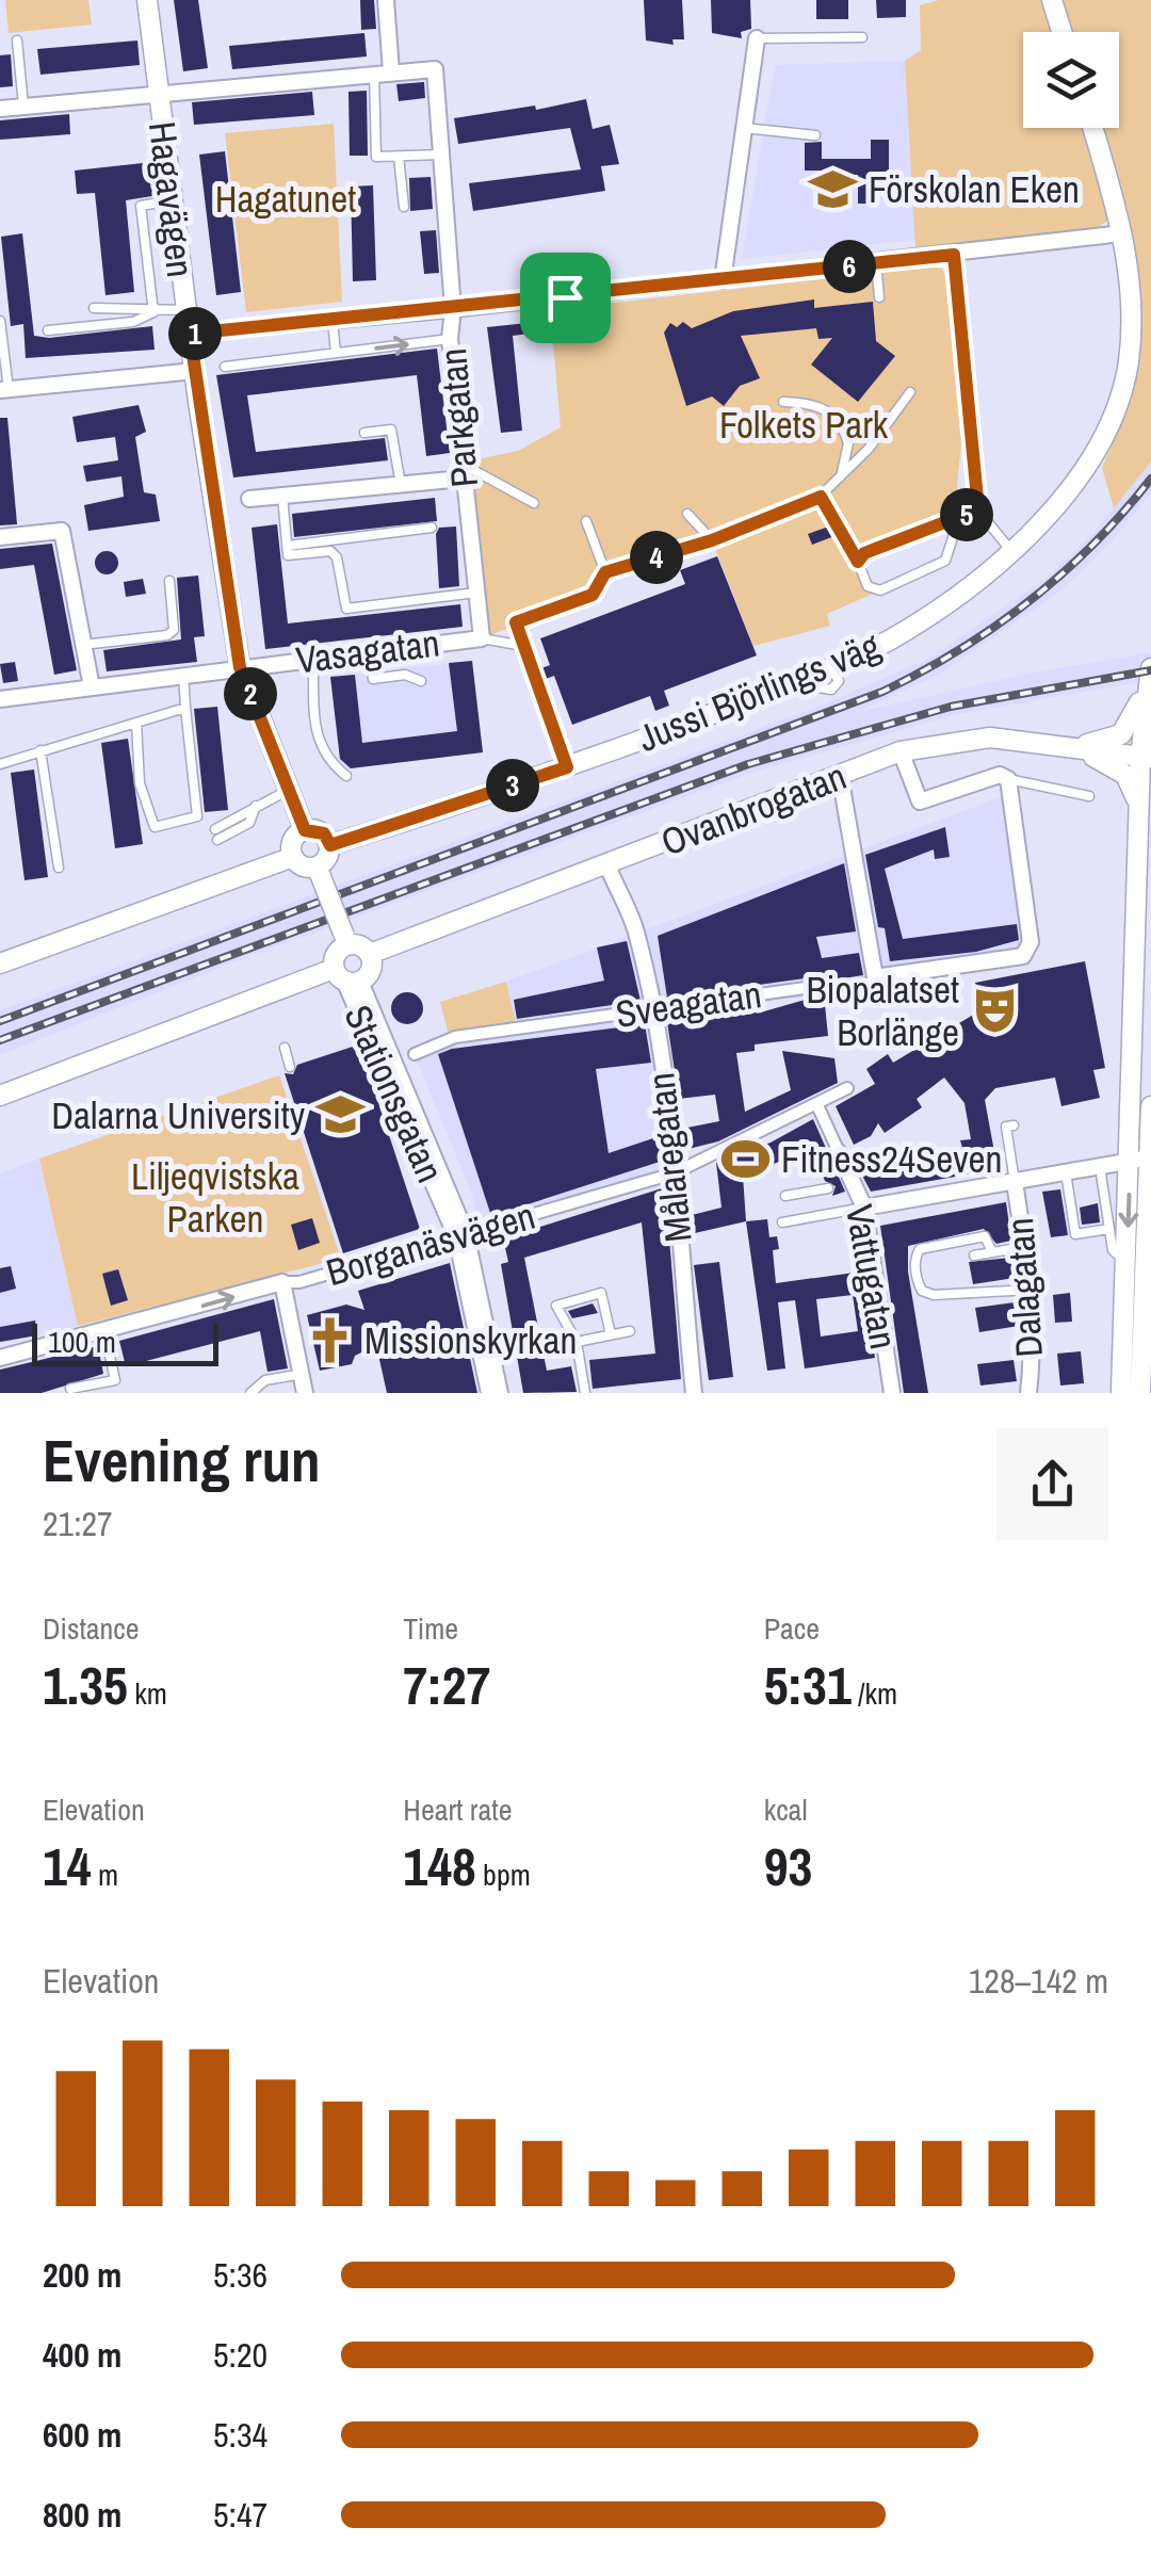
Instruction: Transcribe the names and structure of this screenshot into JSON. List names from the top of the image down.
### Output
{
  "streets": {
    "street": [
      "Hagavägen",
      "Parkgatan",
      "Vasagatan",
      "Jussi Björlings väg",
      "Ovanbrogatan",
      "Sveagatan",
      "Stationsgatan",
      "Målaregatan",
      "Borganäsvägen",
      "Vattugatan",
      "Dalagatan"
    ]
  },
  "crossings": [
    ["Hagavägen", "Vasagatan"],
    ["Hagavägen", "Jussi Björlings väg"],
    ["Parkgatan", "Vasagatan"],
    ["Ovanbrogatan", "Målaregatan"],
    ["Sveagatan", "Målaregatan"],
    ["Stationsgatan", "Borganäsvägen"],
    ["Målaregatan", "Borganäsvägen"],
    ["Borganäsvägen", "Vattugatan"]
  ],
  "parks": ["Hagatunet", "Folkets Park", "Liljeqvistska Parken"],
  "places": {
    "school or university": ["Förskolan Eken", "Dalarna University"],
    "theatre": ["Biopalatset Borlänge"],
    "sports": ["Fitness24Seven"],
    "church": ["Missionskyrkan"]
  },
  "scale_bar": "100 m",
  "page": {
    "pins": [
      "6",
      "1",
      "5",
      "4",
      "2",
      "3"
    ],
    "scale": "100 m",
    "heading": ["Evening run", "21:27"],
    "stats": [
      ["Distance", "1.35 km"],
      ["Time", "7:27"],
      ["Pace", "5:31 /km"],
      ["Elevation", "14 m"],
      ["Heart rate", "148 bpm"],
      ["kcal", "93"]
    ],
    "chart": ["Elevation", "128–142 m"],
    "list": [
      {
        "name": "200 m",
        "note": "5:36"
      },
      {
        "name": "400 m",
        "note": "5:20"
      },
      {
        "name": "600 m",
        "note": "5:34"
      },
      {
        "name": "800 m",
        "note": "5:47"
      }
    ]
  }
}
